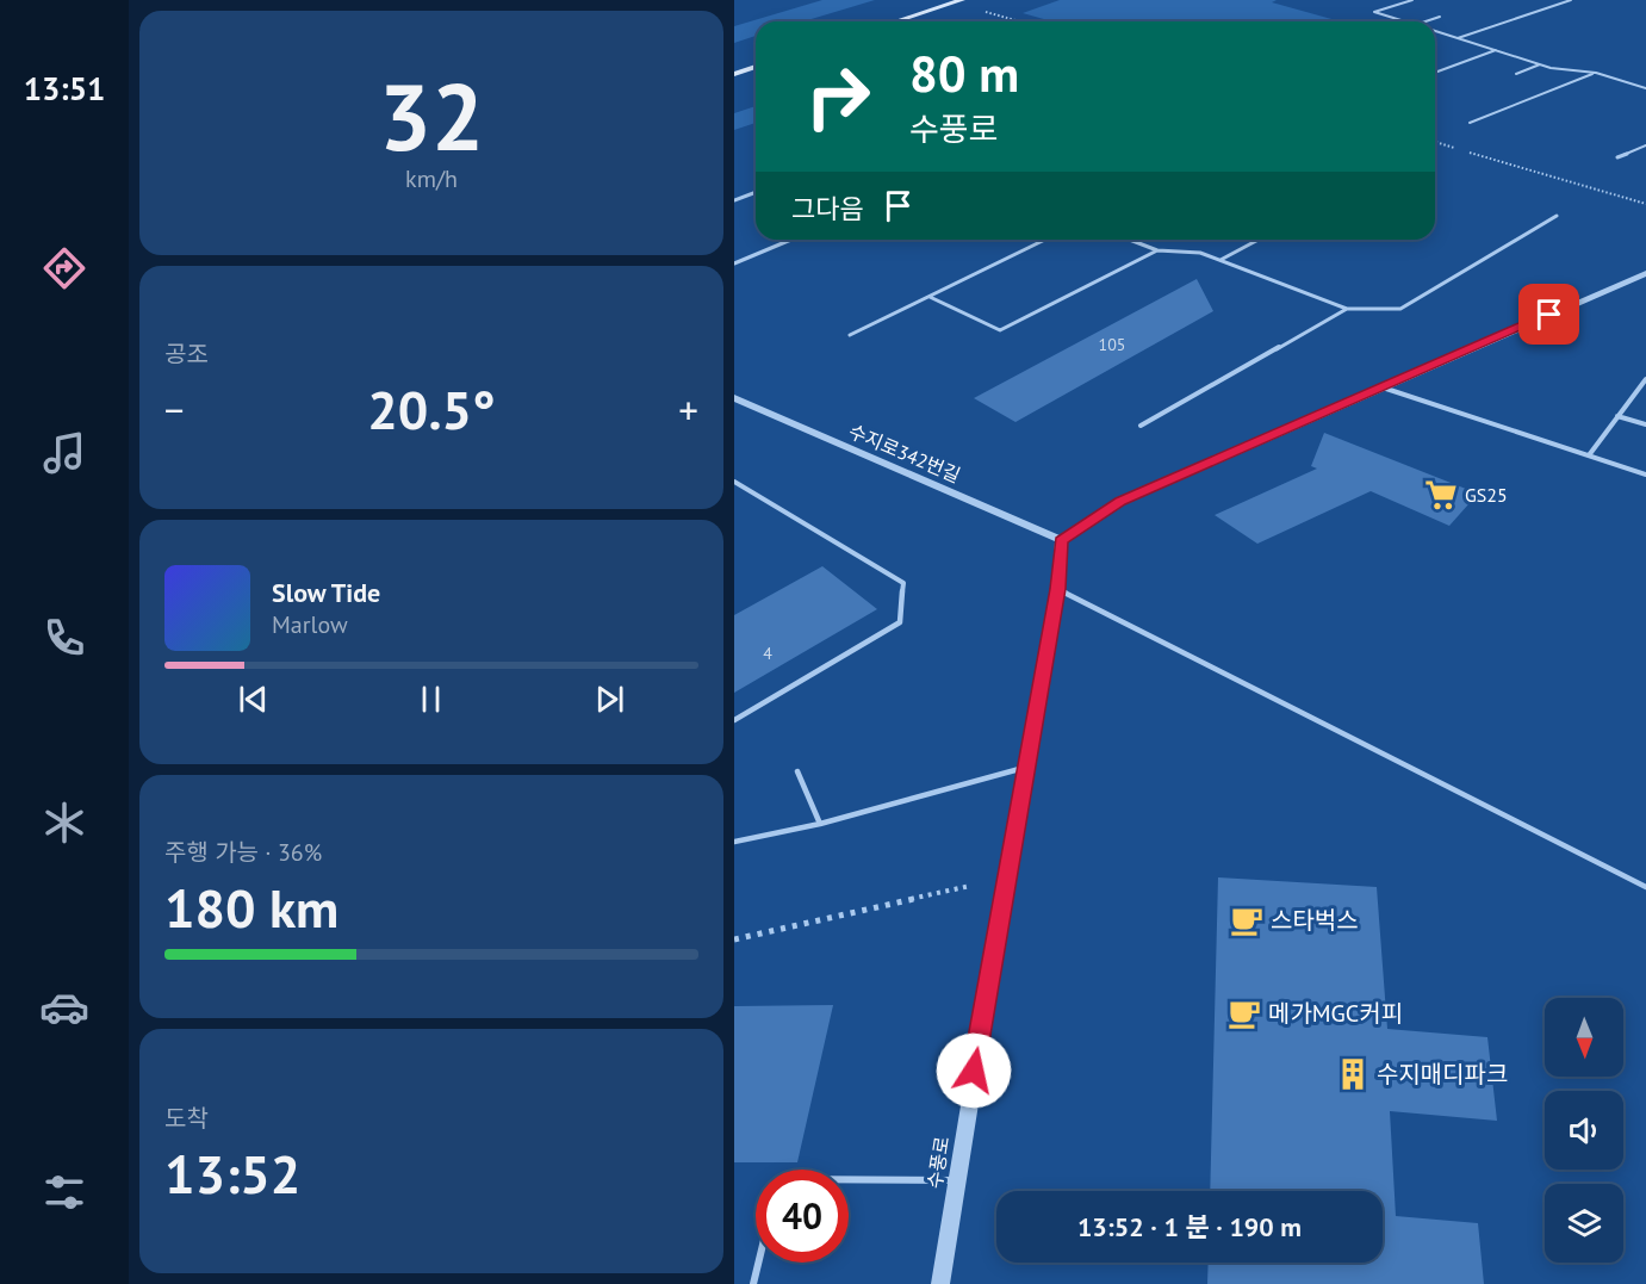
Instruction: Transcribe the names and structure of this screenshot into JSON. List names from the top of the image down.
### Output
{
  "streets": {
    "street": ["수지로342번길", "수풍로"]
  },
  "crossings": [
    ["수지로342번길", "수풍로"]
  ],
  "places": {
    "supermarket": ["GS25"],
    "cafe": ["스타벅스", "메가MGC커피"],
    "building": ["수지매디파크"]
  },
  "house_numbers": ["105", "4"],
  "north": "bottom",
  "page": {
    "tabs": "13:51",
    "tile": [
      ["32", "km/h"],
      "공조",
      ["주행 가능 · 36%", "180 km"],
      ["도착", "13:52"]
    ],
    "turn": ["80 m", "수풍로"],
    "then": "그다음",
    "heat": ["−", "20.5°", "+"],
    "song": ["Slow Tide", "Marlow"],
    "limit": "40",
    "trip": "13:52 · 1 분 · 190 m"
  }
}
